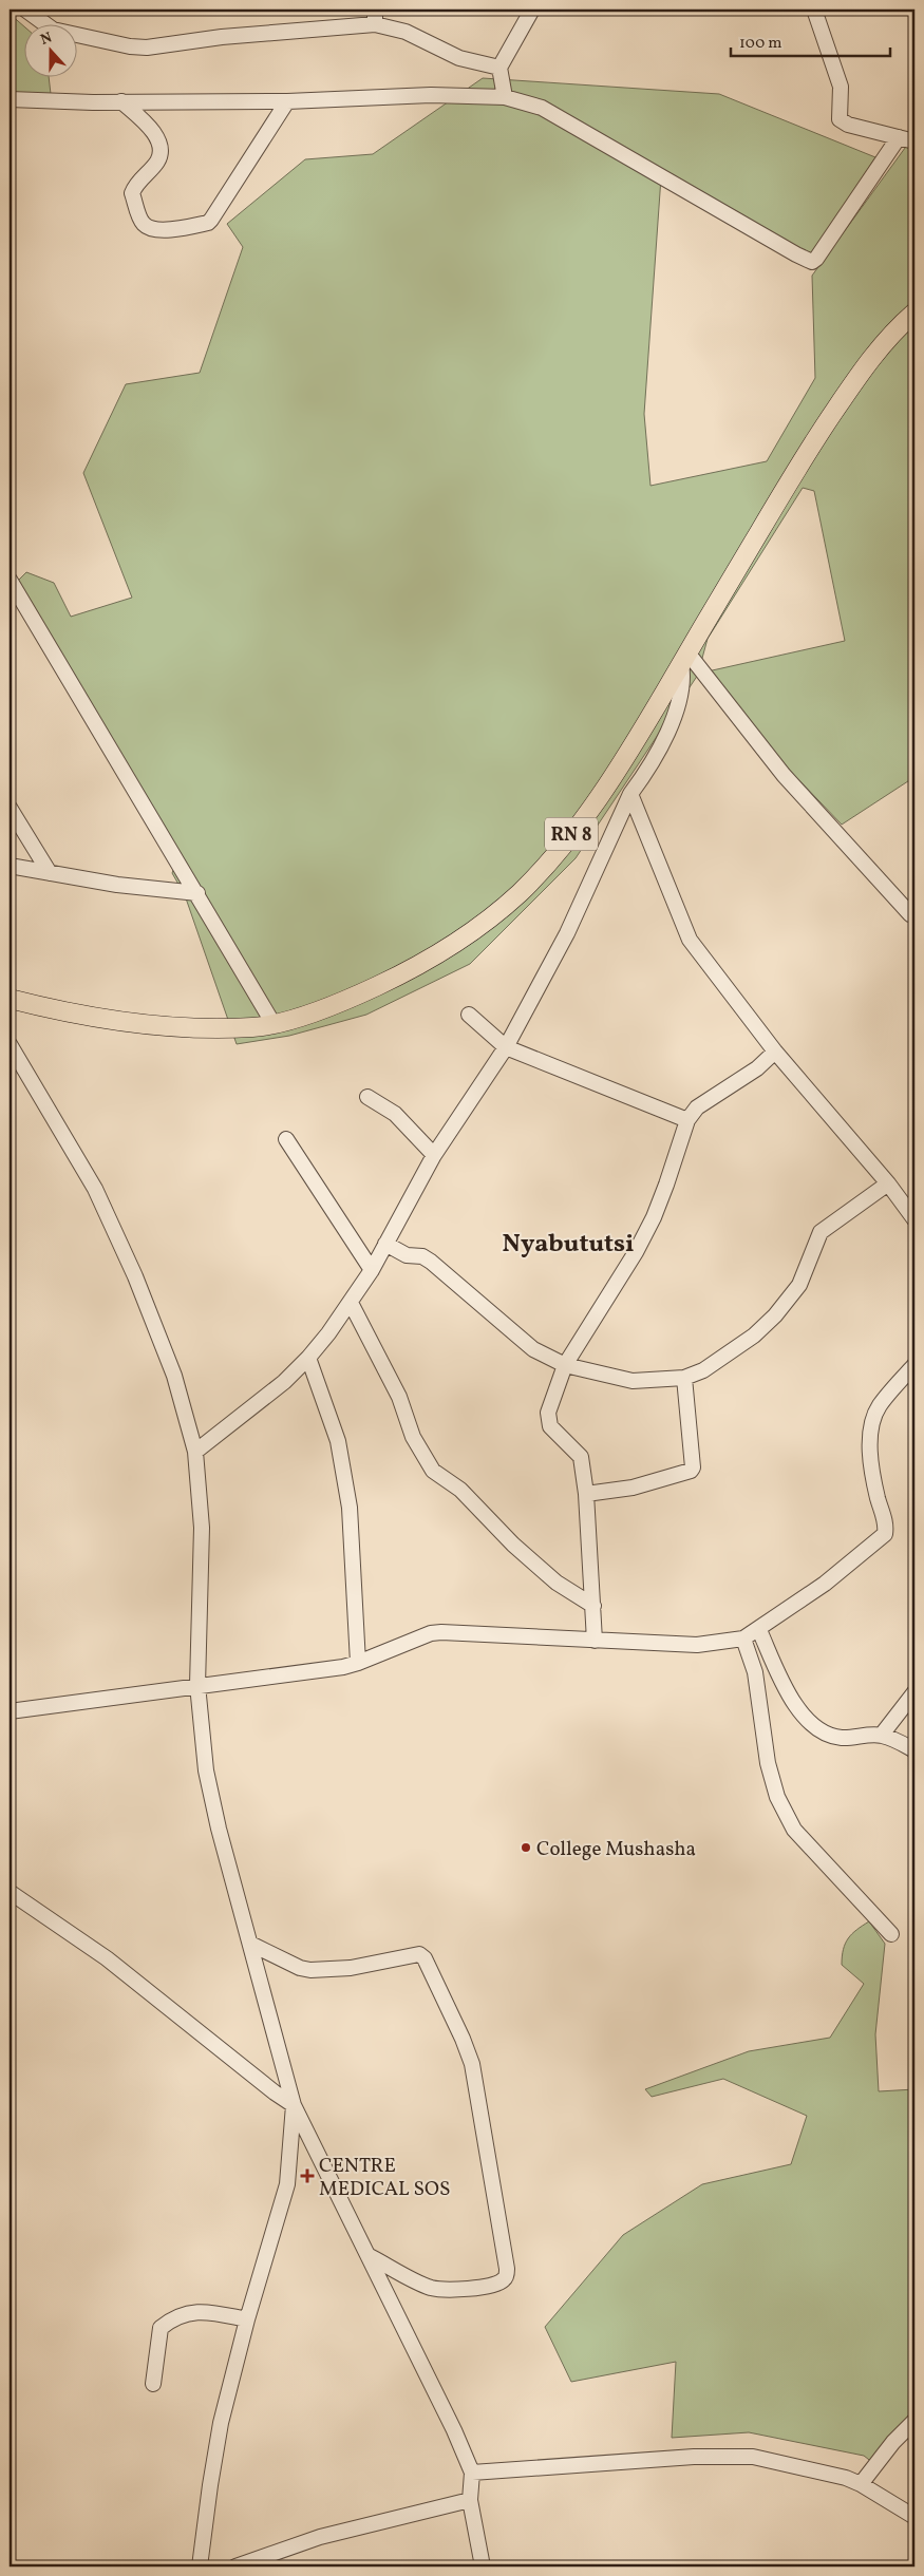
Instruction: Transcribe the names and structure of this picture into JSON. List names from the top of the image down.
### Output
{
  "streets": {
    "main road": ["RN 8"]
  },
  "districts": ["Nyabututsi"],
  "places": {
    "other": ["College Mushasha"],
    "health": ["CENTRE MEDICAL SOS"]
  },
  "scale_bar": "100 m",
  "north": "top"
}
